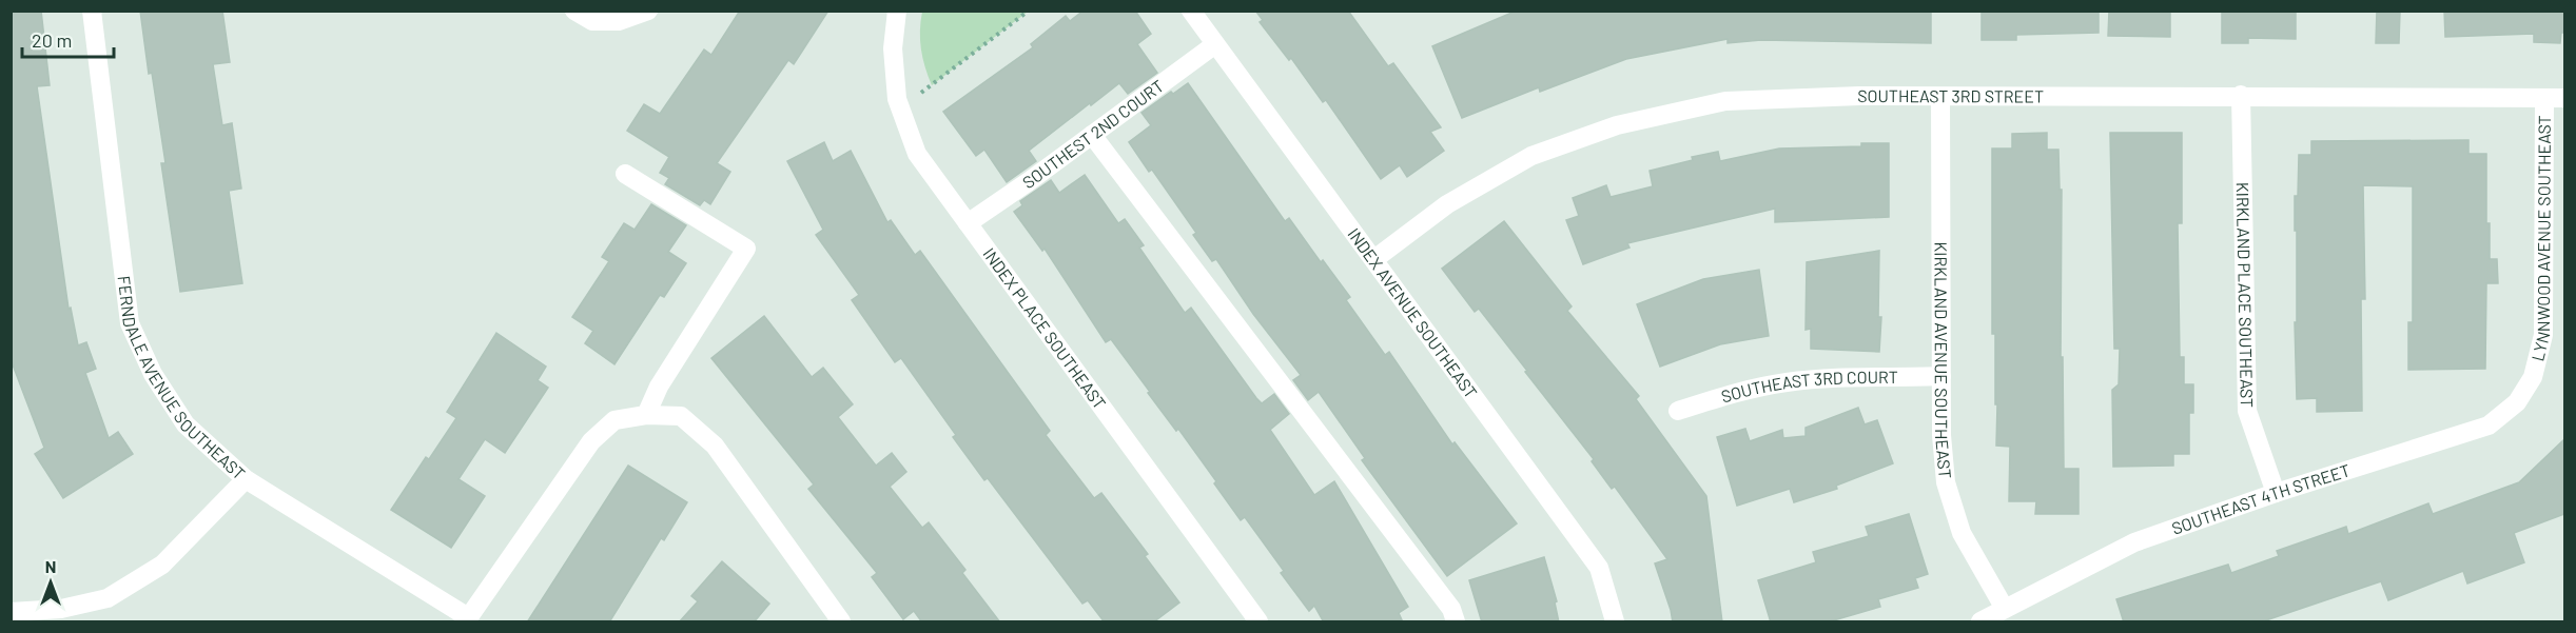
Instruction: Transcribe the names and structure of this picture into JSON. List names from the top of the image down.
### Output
{
  "streets": {
    "street": [
      "SOUTHEAST 3RD STREET",
      "SOUTHEST 2ND COURT",
      "LYNNWOOD AVENUE SOUTHEAST",
      "KIRKLAND PLACE SOUTHEAST",
      "INDEX AVENUE SOUTHEAST",
      "INDEX PLACE SOUTHEAST",
      "KIRKLAND AVENUE SOUTHEAST",
      "FERNDALE AVENUE SOUTHEAST",
      "SOUTHEAST 3RD COURT",
      "SOUTHEAST 4TH STREET"
    ]
  },
  "crossings": [
    ["SOUTHEAST 3RD STREET", "LYNNWOOD AVENUE SOUTHEAST"],
    ["SOUTHEAST 3RD STREET", "KIRKLAND PLACE SOUTHEAST"],
    ["SOUTHEAST 3RD STREET", "INDEX AVENUE SOUTHEAST"],
    ["SOUTHEAST 3RD STREET", "KIRKLAND AVENUE SOUTHEAST"],
    ["SOUTHEST 2ND COURT", "INDEX AVENUE SOUTHEAST"],
    ["SOUTHEST 2ND COURT", "INDEX PLACE SOUTHEAST"],
    ["LYNNWOOD AVENUE SOUTHEAST", "SOUTHEAST 4TH STREET"],
    ["KIRKLAND PLACE SOUTHEAST", "SOUTHEAST 4TH STREET"],
    ["KIRKLAND AVENUE SOUTHEAST", "SOUTHEAST 3RD COURT"],
    ["KIRKLAND AVENUE SOUTHEAST", "SOUTHEAST 4TH STREET"]
  ],
  "scale_bar": "20 m",
  "north": "top"
}
